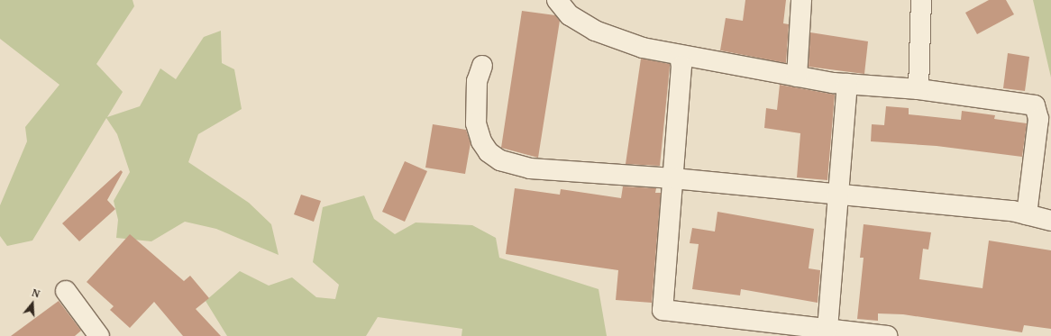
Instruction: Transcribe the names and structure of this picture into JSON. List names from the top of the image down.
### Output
{
  "north": "top"
}
